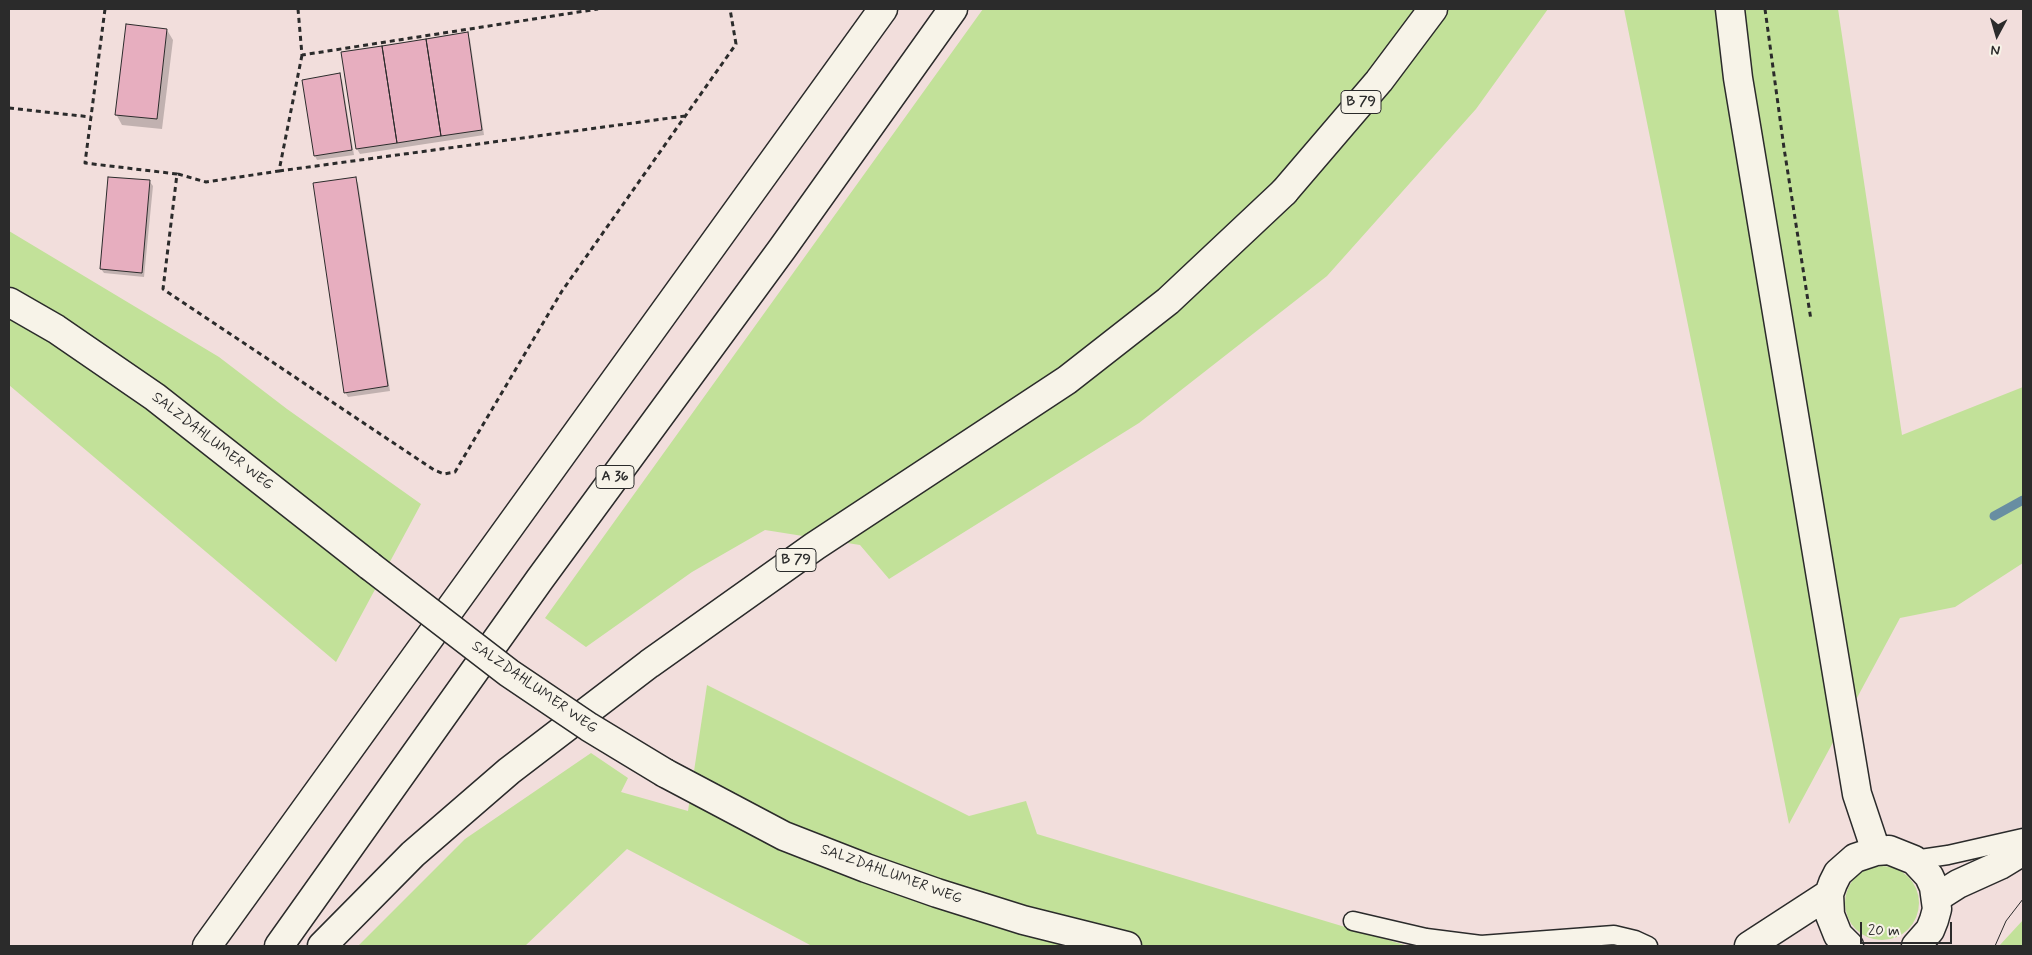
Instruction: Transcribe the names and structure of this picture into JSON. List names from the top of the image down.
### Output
{
  "streets": {
    "main road": ["B 79", "SALZDAHLUMER WEG", "A 36"]
  },
  "scale_bar": "20 m",
  "north": "bottom"
}
